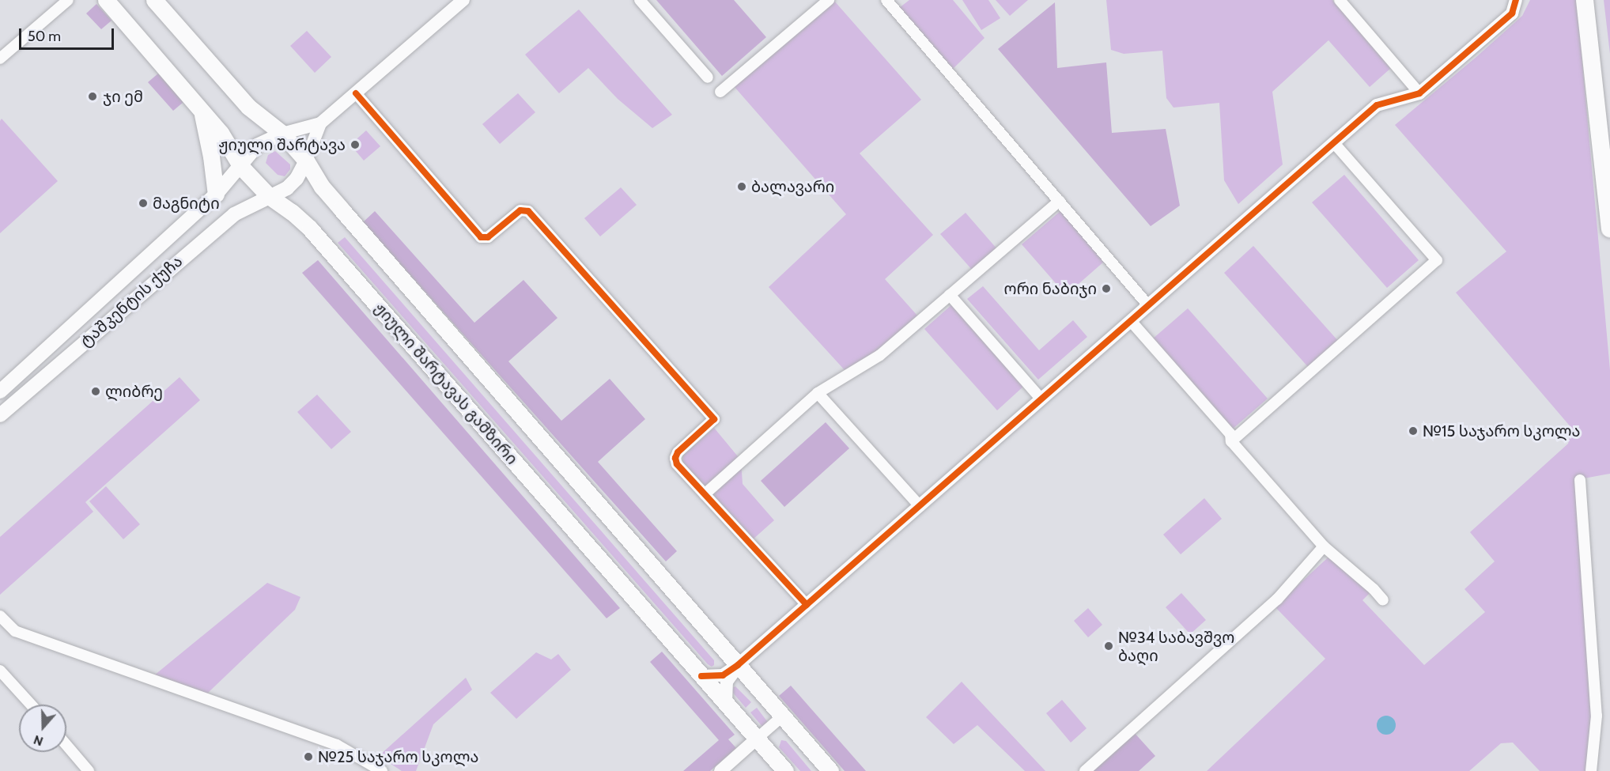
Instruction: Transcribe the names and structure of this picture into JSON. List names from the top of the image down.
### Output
{
  "streets": {
    "main road": ["ტაშკენტის ქუჩა", "ჟიული შარტავას გამზირი"]
  },
  "crossings": [
    ["ტაშკენტის ქუჩა", "ჟიული შარტავას გამზირი"]
  ],
  "places": [
    "ჯი ემ",
    "ჟიული შარტავა",
    "ბალავარი",
    "მაგნიტი",
    "ორი ნაბიჯი",
    "ლიბრე",
    "№15 საჯარო სკოლა",
    "№34 საბავშვო ბაღი",
    "№25 საჯარო სკოლა"
  ],
  "scale_bar": "50 m",
  "north": "bottom"
}
